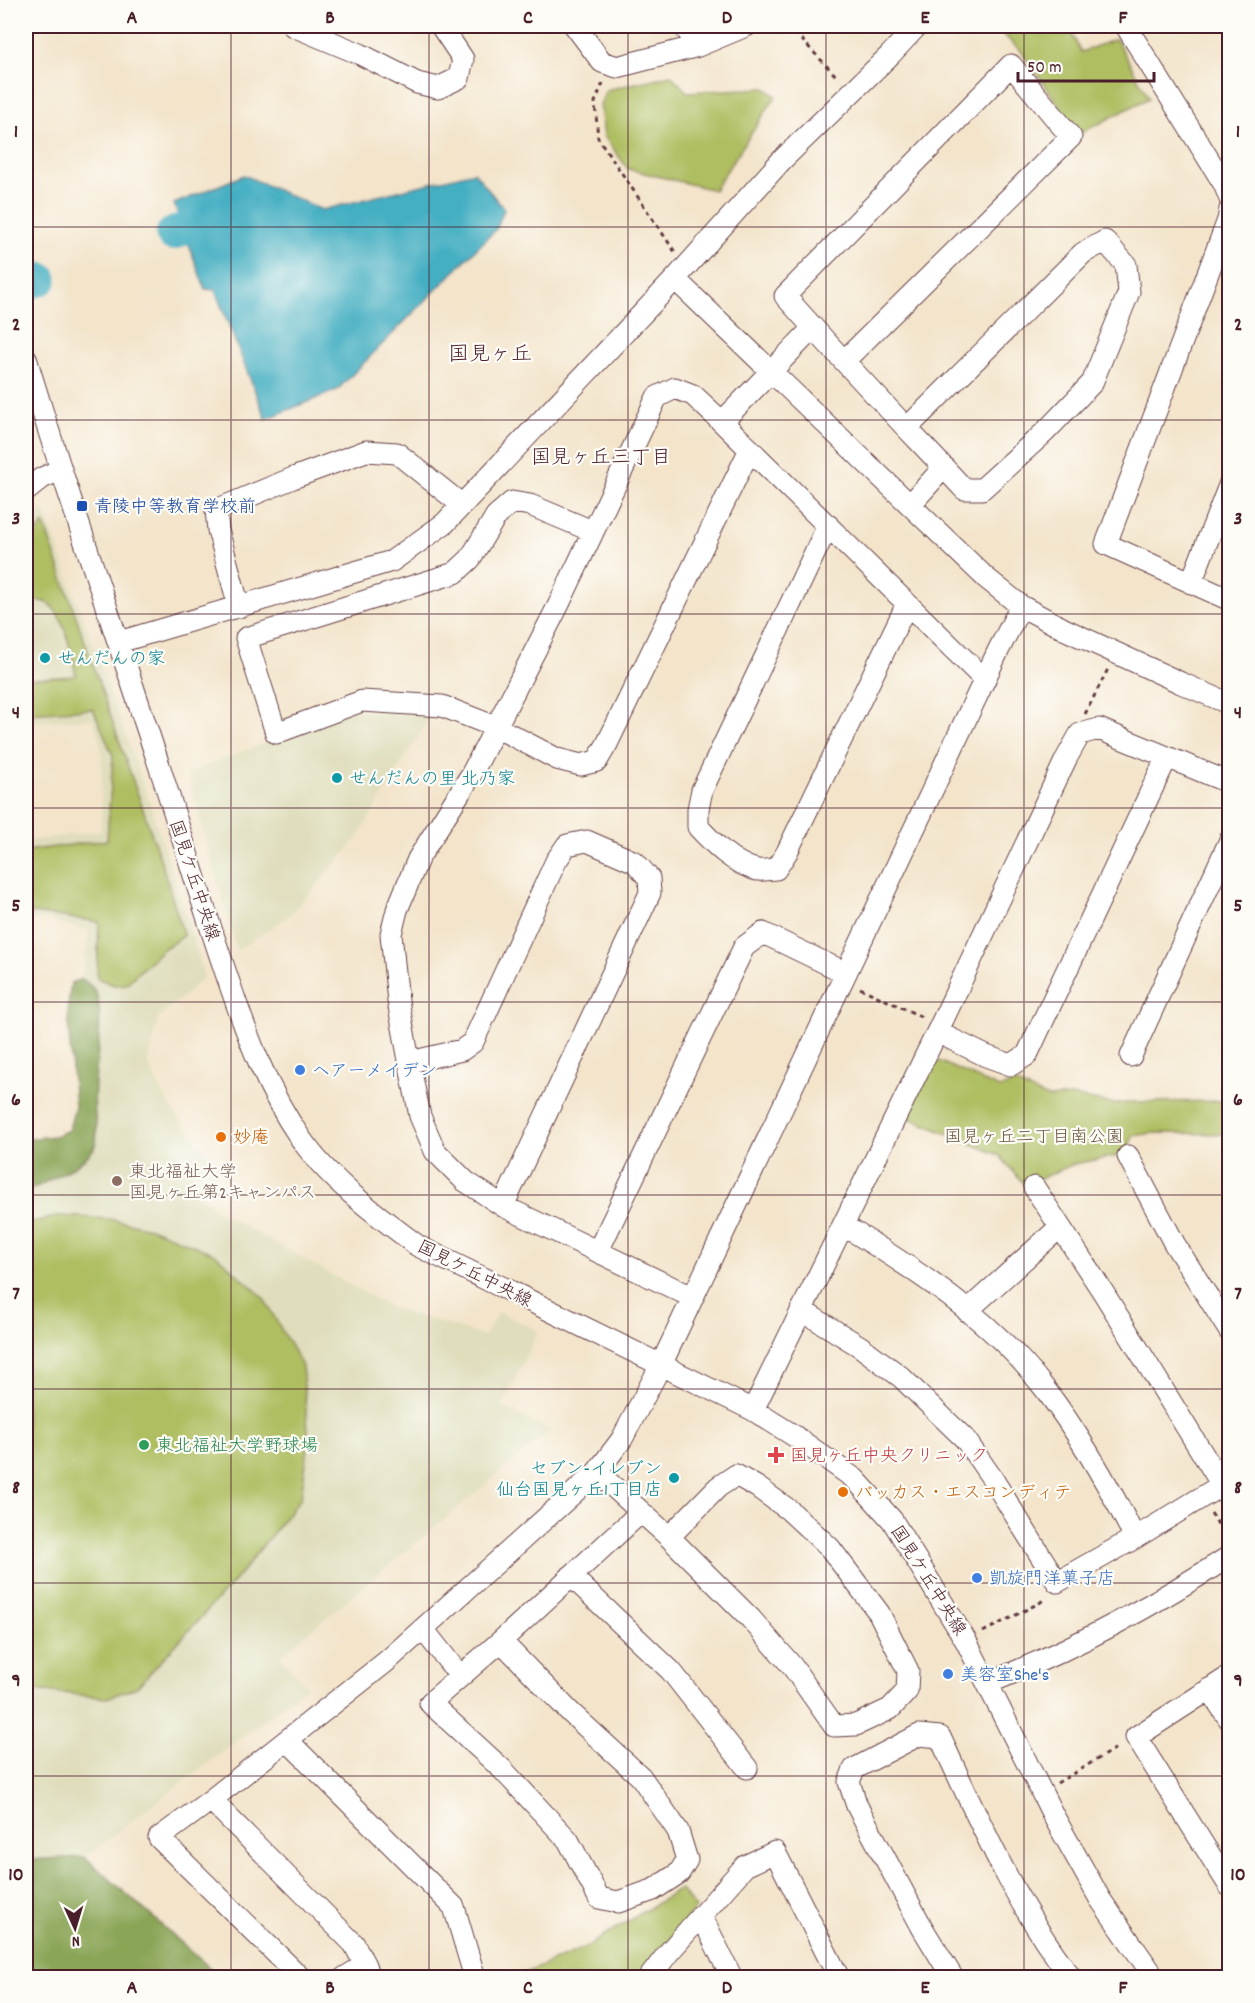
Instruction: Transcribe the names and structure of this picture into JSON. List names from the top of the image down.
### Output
{
  "streets": {
    "street": ["国見ケ丘中央線"]
  },
  "districts": ["国見ヶ丘", "国見ヶ丘三丁目"],
  "parks": ["国見ヶ丘二丁目南公園"],
  "places": {
    "transit": ["青陵中等教育学校前"],
    "other": [
      "せんだんの家",
      "せんだんの里 北乃家",
      "ヘアーメイデン",
      "妙庵",
      "東北福祉大学 国見ヶ丘第2キャンパス",
      "東北福祉大学野球場",
      "セブン-イレブン 仙台国見ヶ丘1丁目店",
      "バッカス・エスコンディテ",
      "凱旋門洋菓子店",
      "美容室She's"
    ],
    "health": ["国見ヶ丘中央クリニック"]
  },
  "scale_bar": "50 m",
  "north": "bottom",
  "grid": {
    "columns": [
      "A",
      "B",
      "C",
      "D",
      "E",
      "F"
    ],
    "rows": [
      "1",
      "2",
      "3",
      "4",
      "5",
      "6",
      "7",
      "8",
      "9",
      "10"
    ]
  }
}
